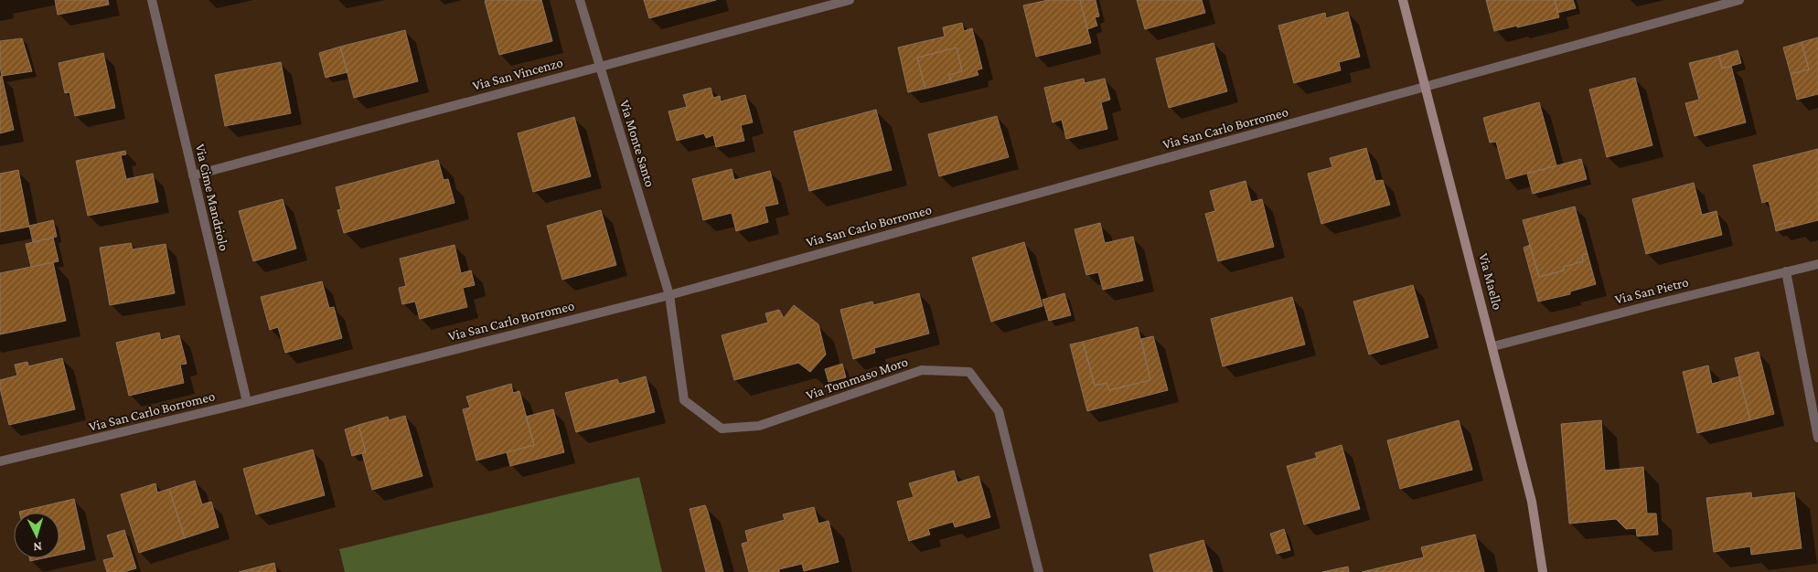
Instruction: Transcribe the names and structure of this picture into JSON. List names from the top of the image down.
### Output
{
  "streets": {
    "street": [
      "Via San Vincenzo",
      "Via San Carlo Borromeo",
      "Via Monte Santo",
      "Via Cime Mandriolo",
      "Via Maello",
      "Via San Pietro",
      "Via Tommaso Moro"
    ]
  },
  "crossings": [
    ["Via San Vincenzo", "Via Monte Santo"],
    ["Via San Vincenzo", "Via Cime Mandriolo"],
    ["Via San Carlo Borromeo", "Via Monte Santo"],
    ["Via San Carlo Borromeo", "Via Cime Mandriolo"],
    ["Via San Carlo Borromeo", "Via Maello"],
    ["Via San Carlo Borromeo", "Via Tommaso Moro"],
    ["Via Monte Santo", "Via Tommaso Moro"],
    ["Via Maello", "Via San Pietro"]
  ],
  "north": "bottom"
}
